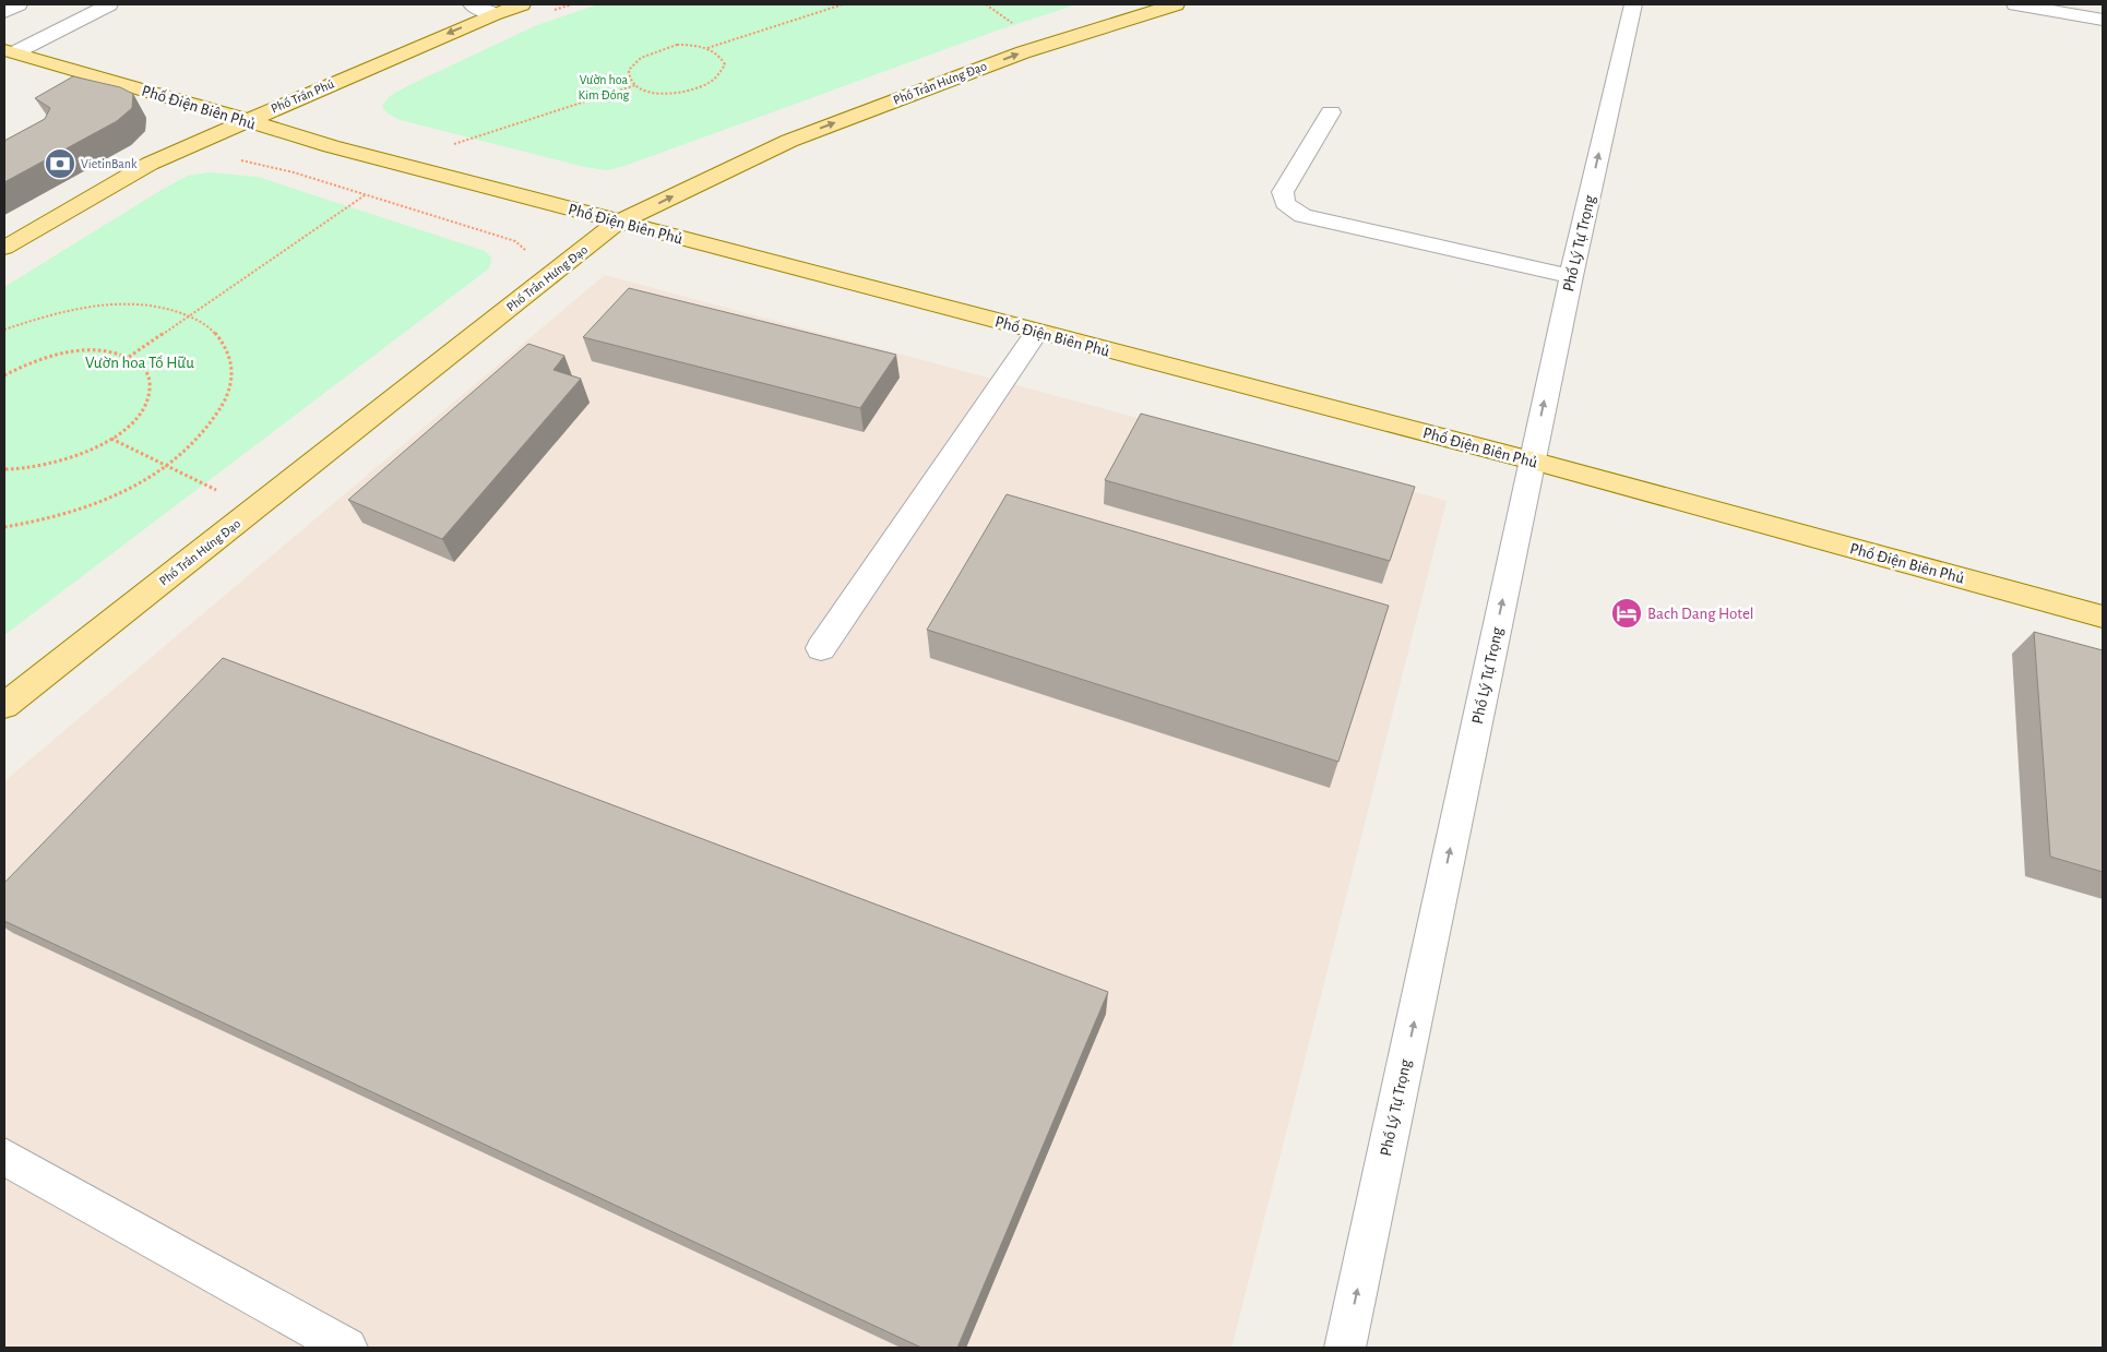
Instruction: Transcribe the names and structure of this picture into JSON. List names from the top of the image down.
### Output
{
  "streets": {
    "main road": ["Phố Trần Hưng Đạo", "Phố Trần Phú", "Phố Điện Biên Phủ"],
    "street": ["Phố Lý Tự Trọng"]
  },
  "crossings": [
    ["Phố Trần Hưng Đạo", "Phố Điện Biên Phủ"],
    ["Phố Trần Phú", "Phố Điện Biên Phủ"],
    ["Phố Điện Biên Phủ", "Phố Lý Tự Trọng"]
  ],
  "one_way": ["Phố Trần Hưng Đạo", "Phố Trần Phú", "Phố Lý Tự Trọng"],
  "parks": ["Vườn hoa Kim Đồng", "Vườn hoa Tố Hữu"],
  "places": {
    "bank": ["VietinBank"],
    "hotel": ["Bach Dang Hotel"]
  }
}
